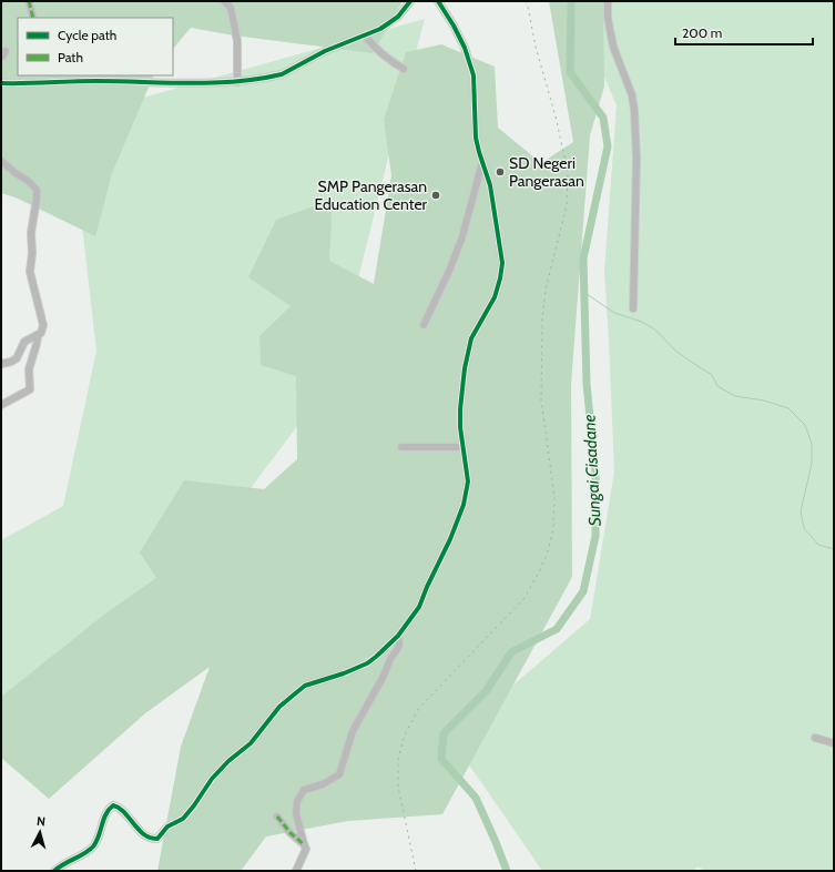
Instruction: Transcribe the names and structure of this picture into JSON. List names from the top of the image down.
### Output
{
  "water": ["Sungai Cisadane"],
  "places": ["SD Negeri Pangerasan", "SMP Pangerasan Education Center"],
  "legend": ["Cycle path", "Path"],
  "scale_bar": "200 m",
  "north": "top"
}
